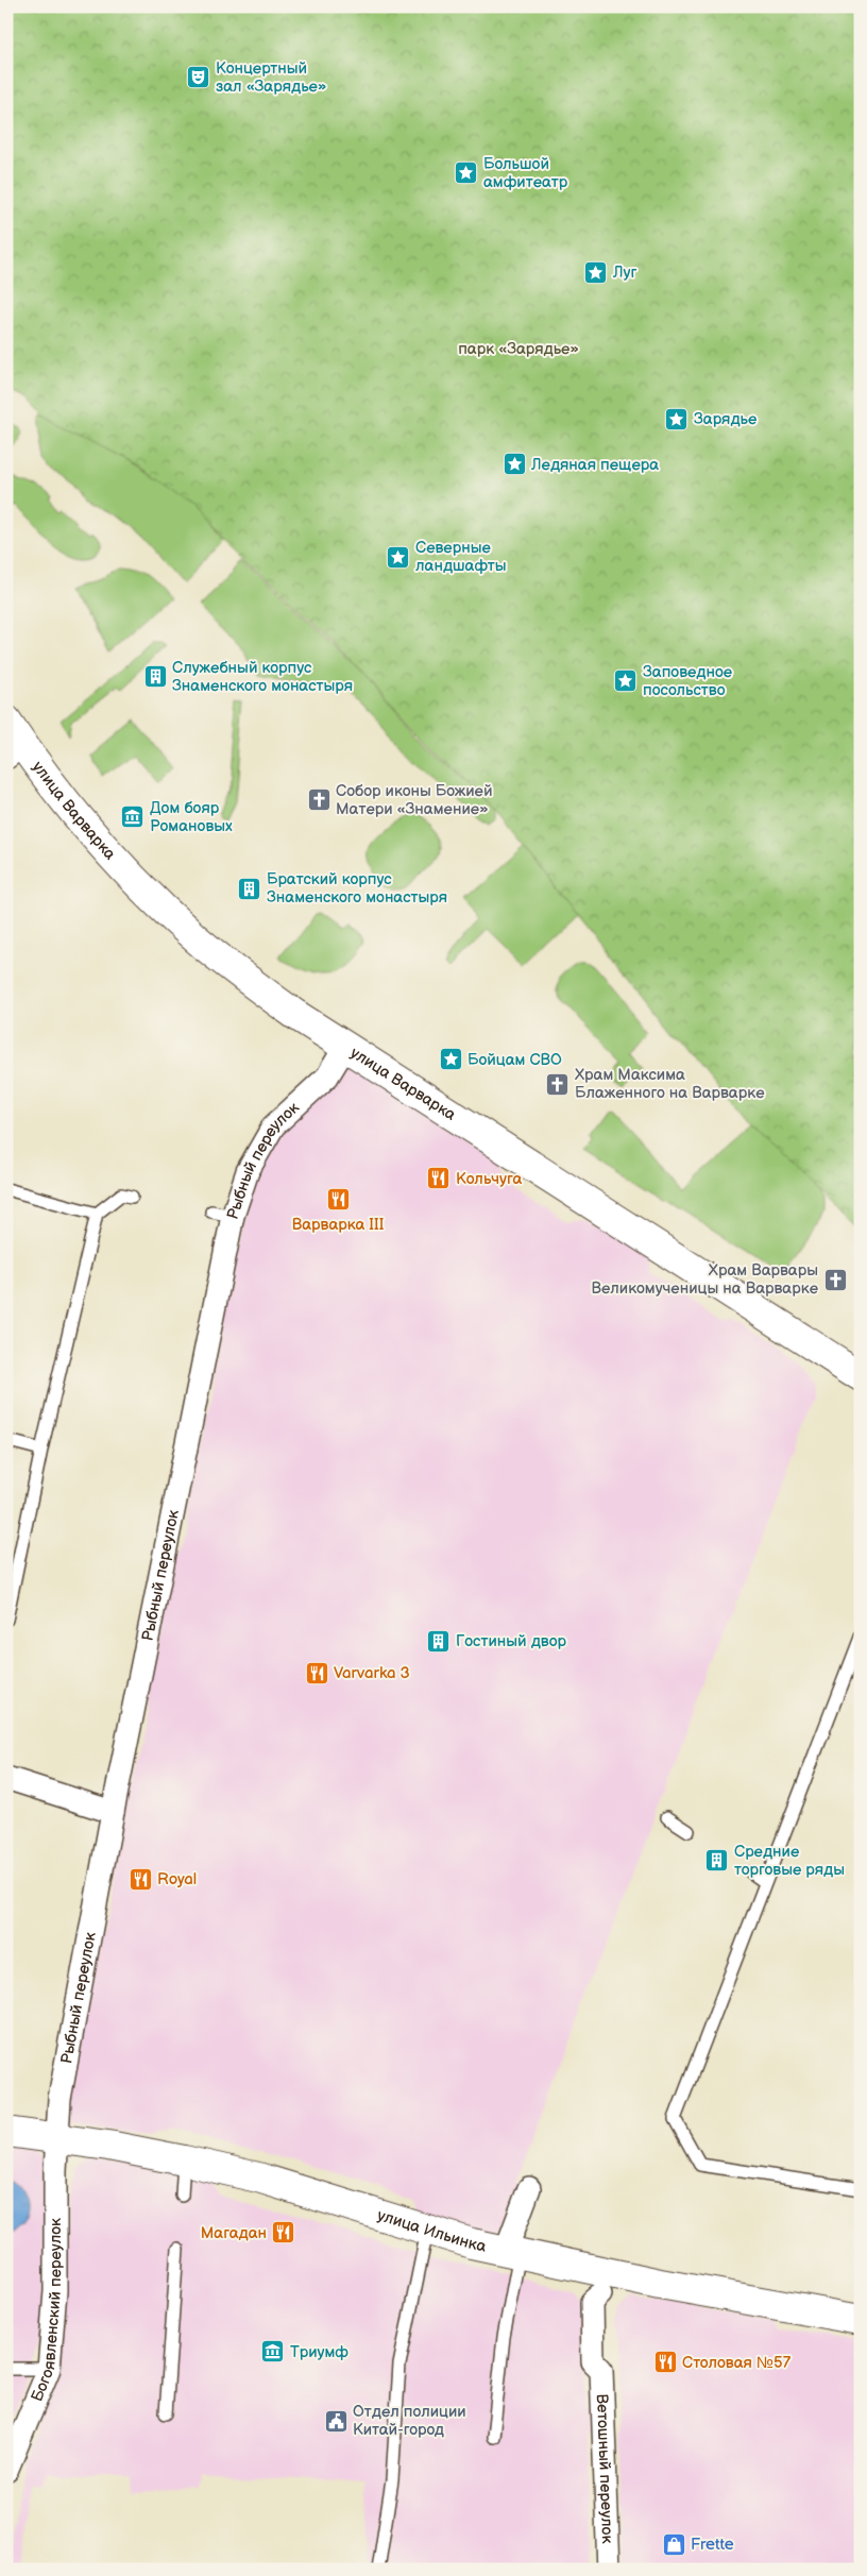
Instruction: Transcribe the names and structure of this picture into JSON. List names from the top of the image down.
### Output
{
  "streets": {
    "street": [
      "улица Варварка",
      "Рыбный переулок",
      "улица Ильинка",
      "Богоявленский переулок",
      "Ветошный переулок"
    ]
  },
  "crossings": [
    ["улица Варварка", "Рыбный переулок"],
    ["Рыбный переулок", "улица Ильинка"],
    ["Рыбный переулок", "Богоявленский переулок"],
    ["улица Ильинка", "Богоявленский переулок"],
    ["улица Ильинка", "Ветошный переулок"]
  ],
  "parks": ["парк «Зарядье»"],
  "places": {
    "theatre": ["Концертный зал «Зарядье»"],
    "place": [
      "Большой амфитеатр",
      "Луг",
      "Зарядье",
      "Ледяная пещера",
      "Северные ландшафты",
      "Заповедное посольство",
      "Бойцам СВО"
    ],
    "building": [
      "Служебный корпус Знаменского монастыря",
      "Братский корпус Знаменского монастыря",
      "Гостиный двор",
      "Средние торговые ряды"
    ],
    "church": ["Собор иконы Божией Матери «Знамение»", "Храм Максима Блаженного на Варварке", "Храм Варвары Великомученицы на Варварке"],
    "museum": ["Дом бояр Романовых", "Триумф"],
    "restaurant": [
      "Кольчуга",
      "Варварка III",
      "Varvarka 3",
      "Royal",
      "Магадан",
      "Столовая №57"
    ],
    "public building": ["Отдел полиции Китай-город"],
    "shop": ["Frette"]
  }
}
